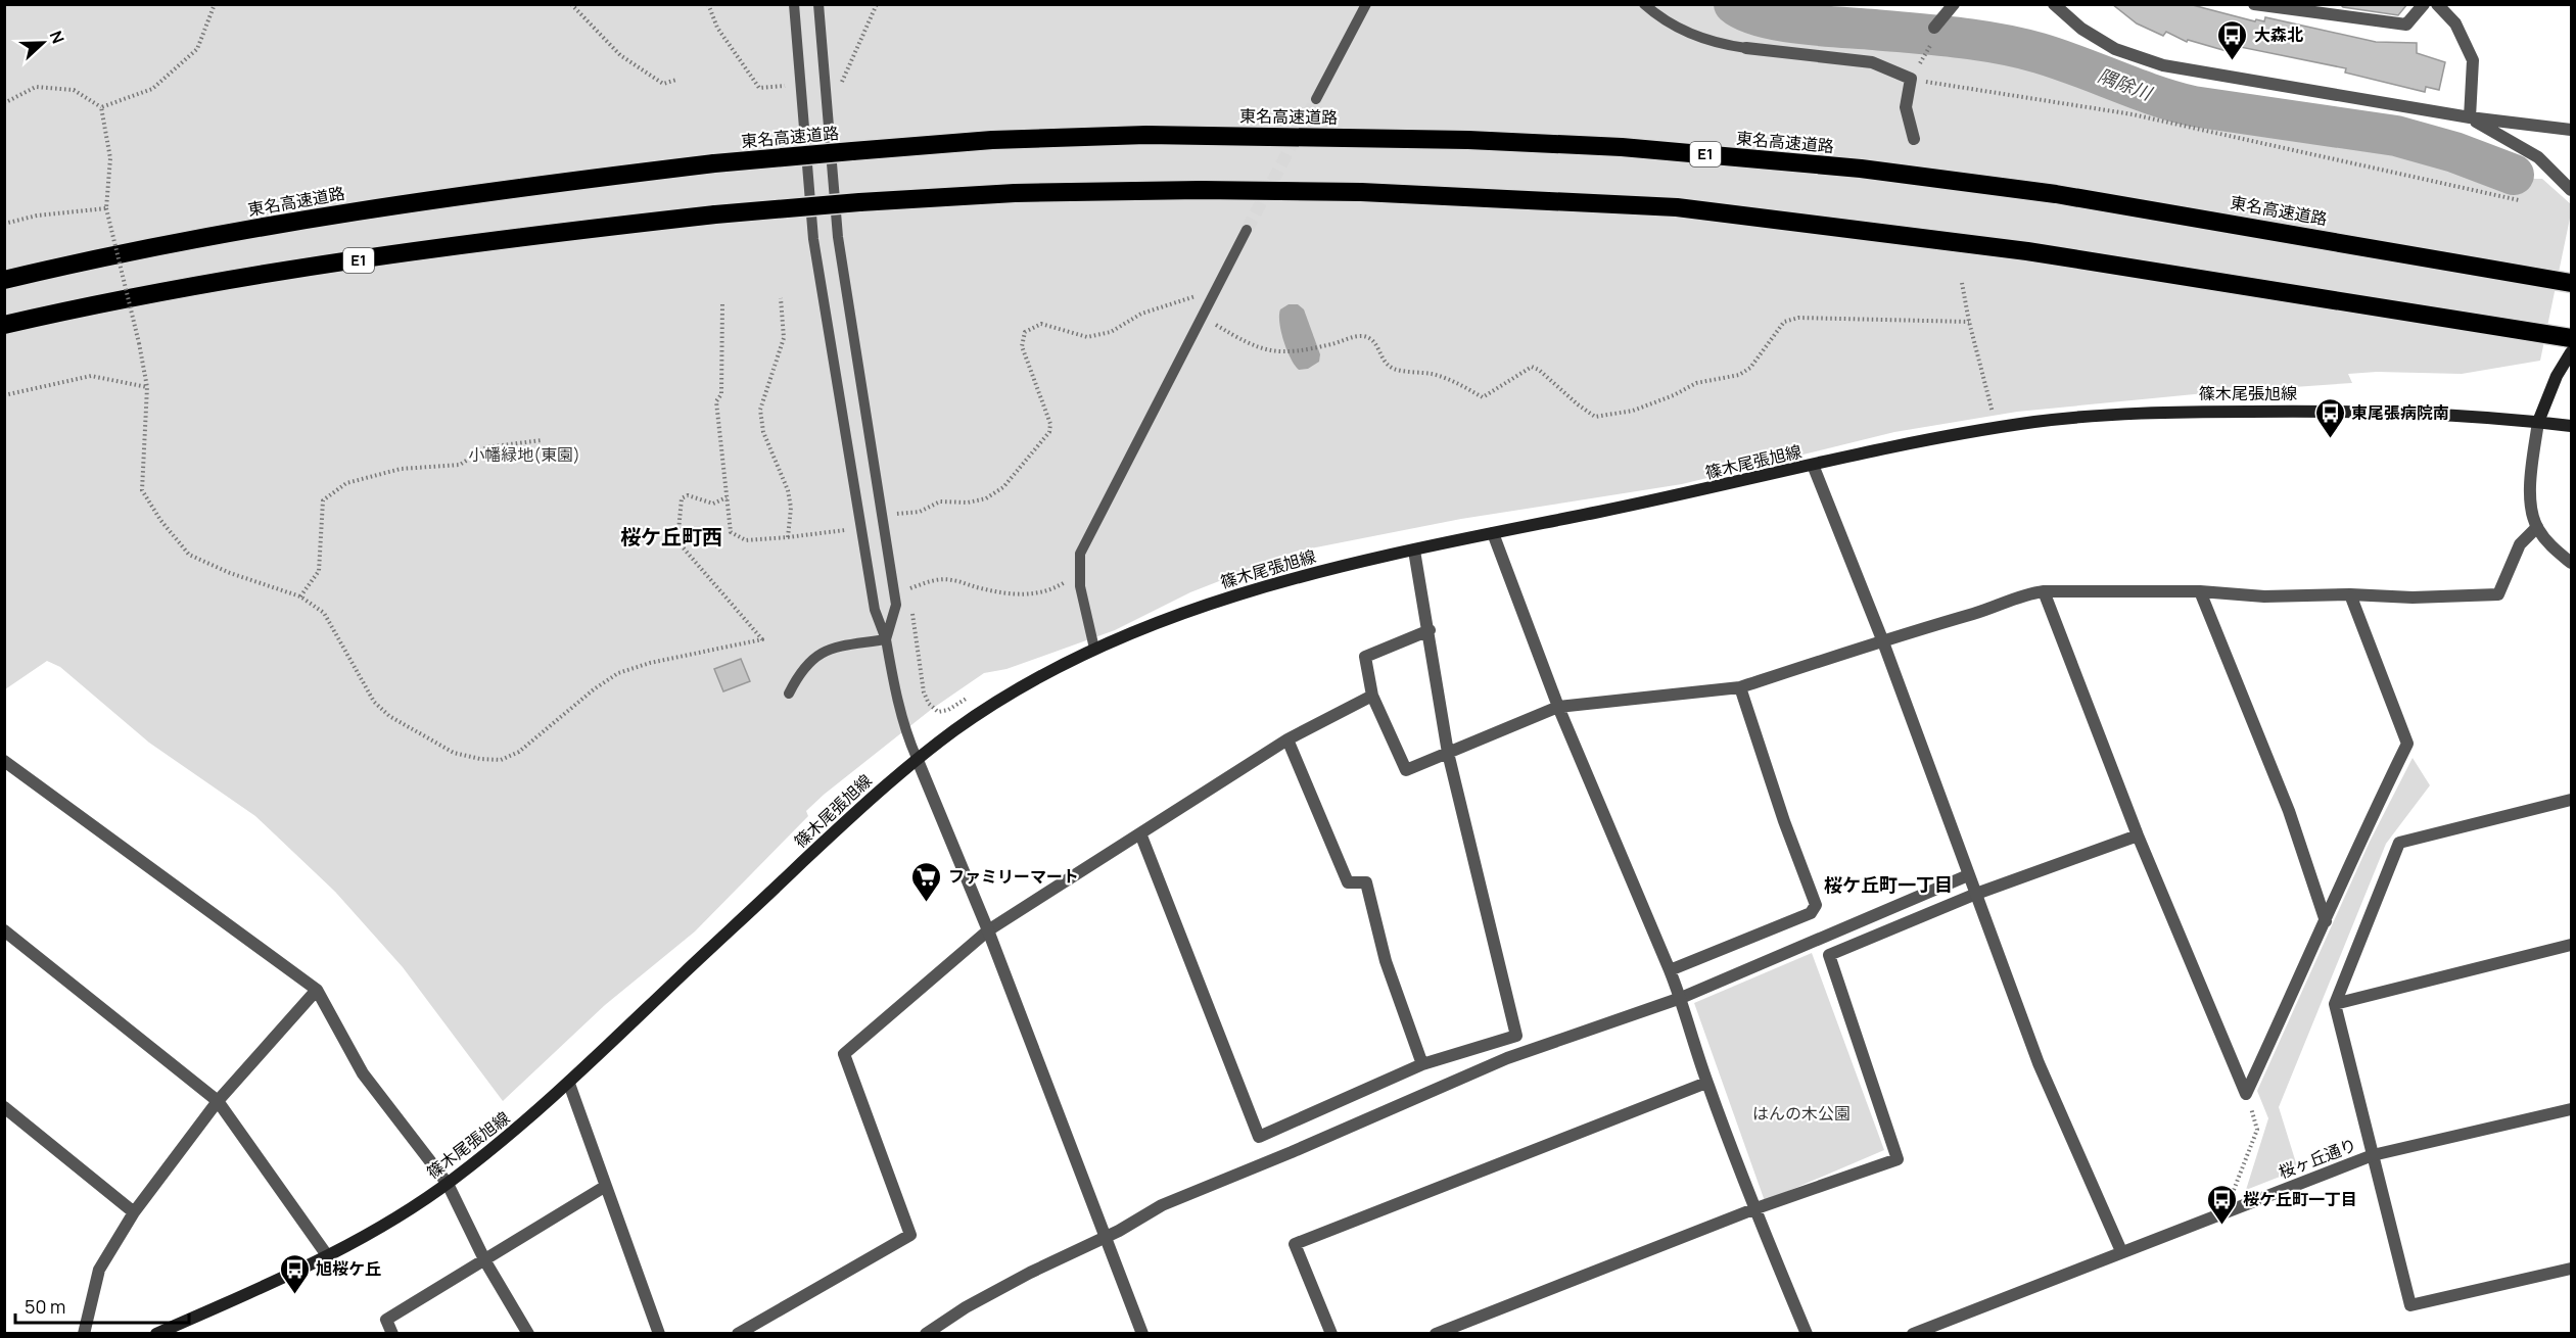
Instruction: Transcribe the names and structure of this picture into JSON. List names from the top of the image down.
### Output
{
  "streets": {
    "highway": ["東名高速道路", "E1"],
    "main road": ["篠木尾張旭線"],
    "street": ["桜ヶ丘通り"]
  },
  "districts": ["桜ケ丘町西", "桜ケ丘町一丁目"],
  "water": ["隅除川"],
  "parks": ["小幡緑地(東園)", "はんの木公園"],
  "places": {
    "bus stop": [
      "大森北",
      "東尾張病院南",
      "桜ケ丘町一丁目",
      "旭桜ケ丘"
    ],
    "supermarket": ["ファミリーマート"]
  },
  "scale_bar": "50 m",
  "north": "right"
}
